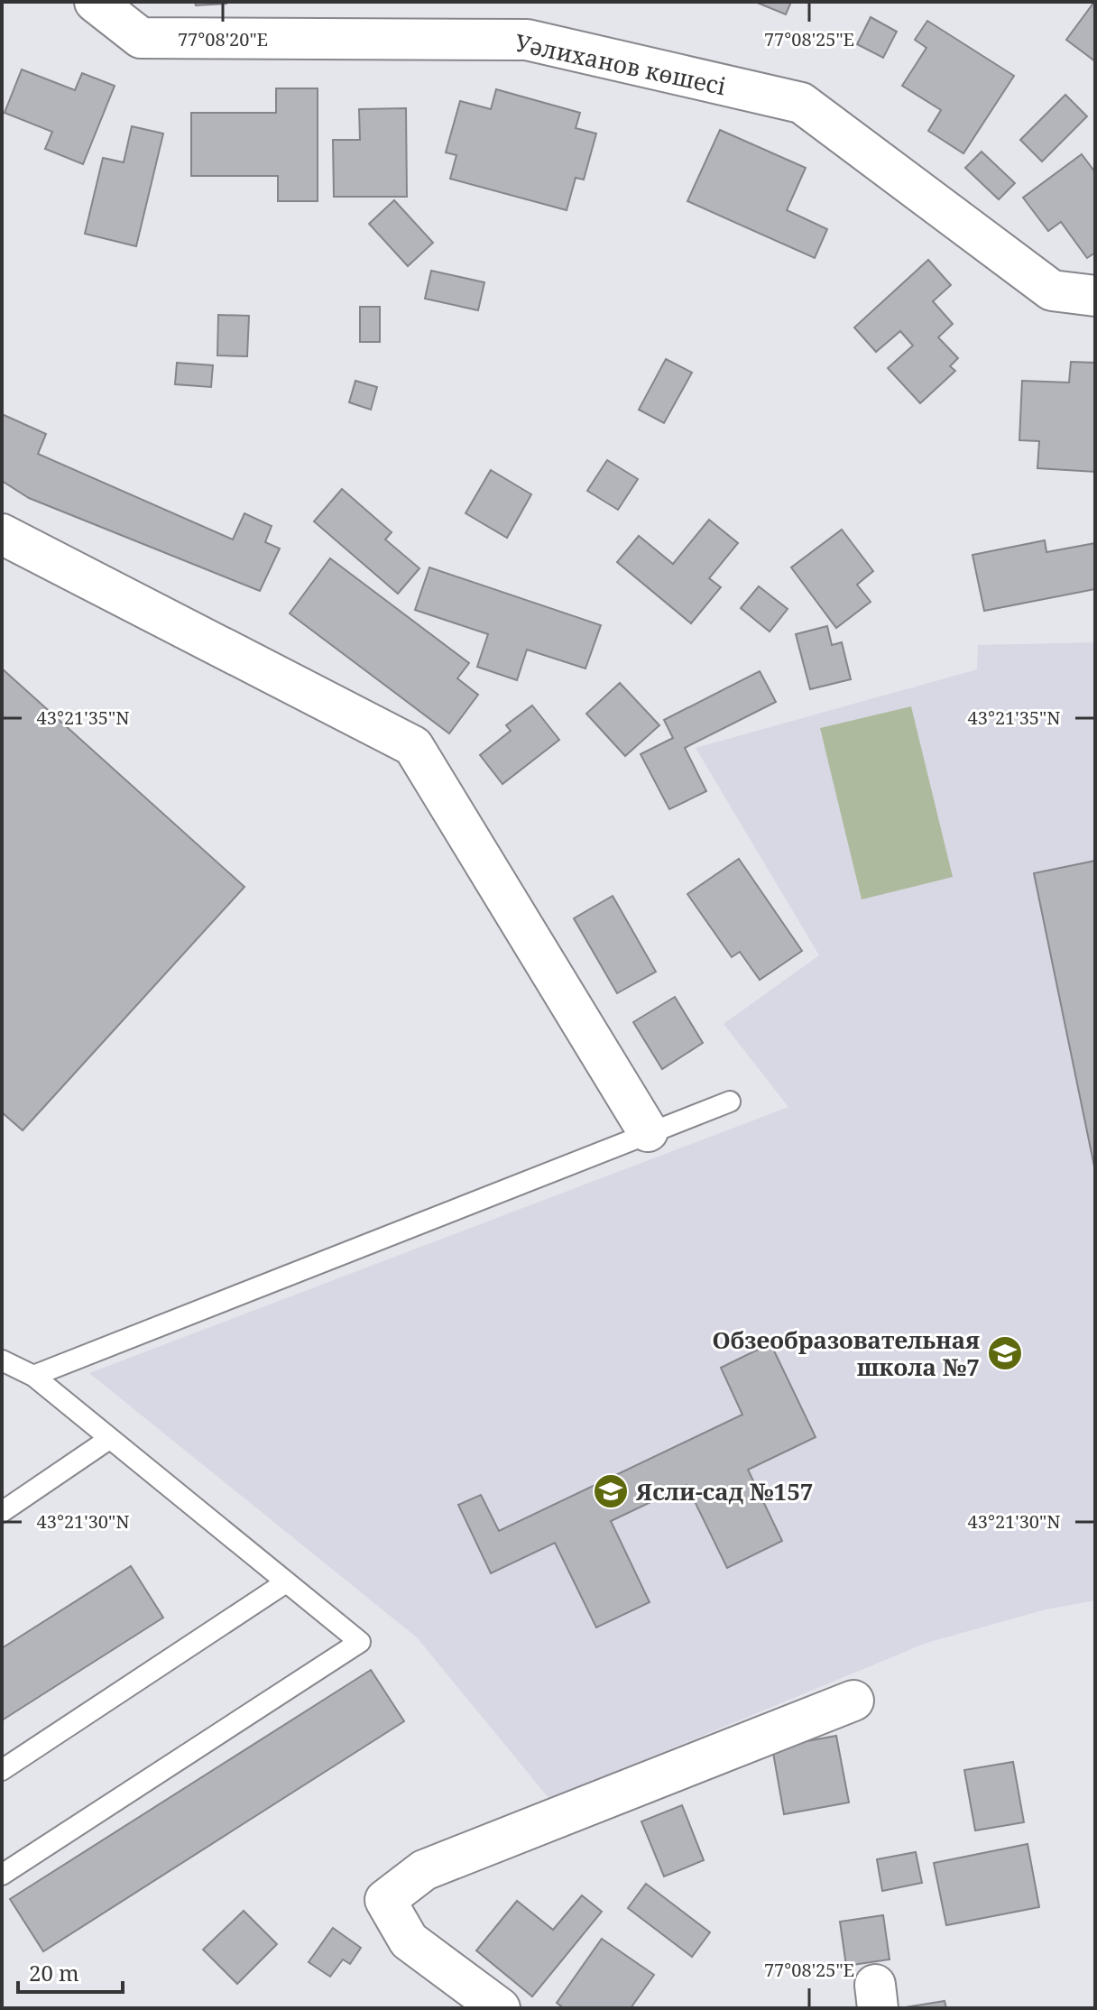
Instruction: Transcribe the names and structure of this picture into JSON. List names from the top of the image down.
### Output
{
  "streets": {
    "street": ["Уәлиханов көшесі"]
  },
  "places": {
    "school or university": ["Обзеобразовательная школа №7", "Ясли-сад №157"]
  },
  "scale_bar": "20 m",
  "coordinates": [
    "77°08'20\"E",
    "77°08'25\"E",
    "43°21'35\"N",
    "43°21'30\"N"
  ]
}
